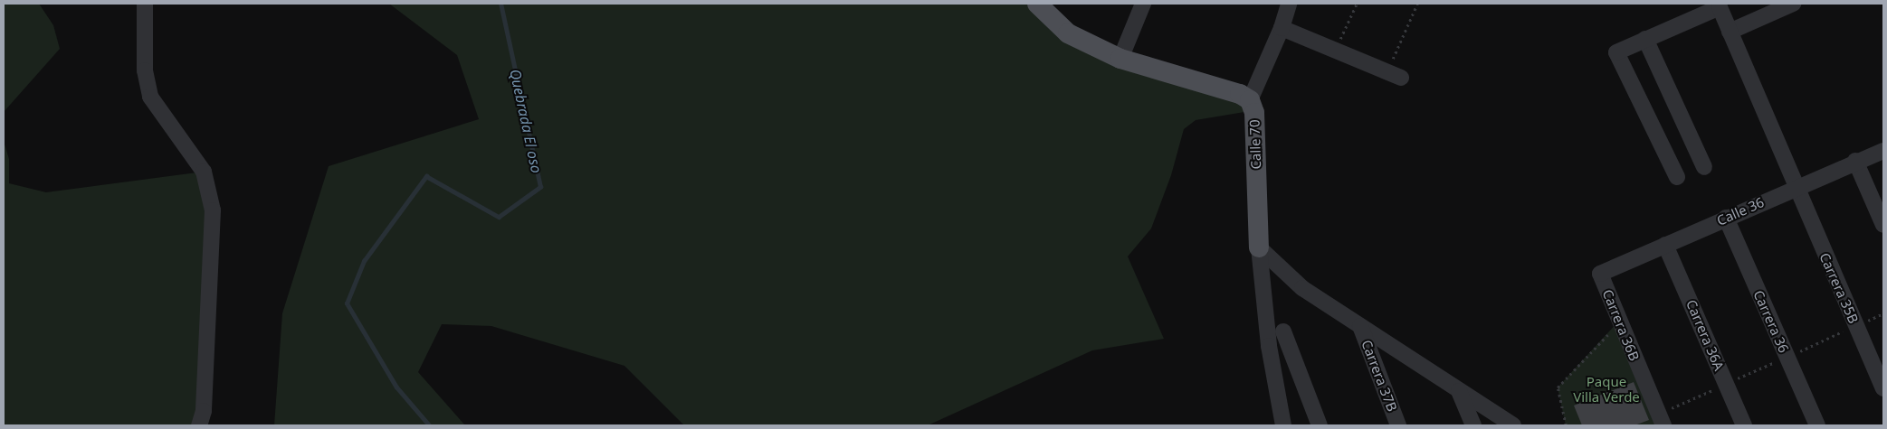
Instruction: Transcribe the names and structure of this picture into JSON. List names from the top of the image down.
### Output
{
  "streets": {
    "main road": ["Calle 70"],
    "street": [
      "Calle 36",
      "Carrera 35B",
      "Carrera 36",
      "Carrera 36B",
      "Carrera 36A",
      "Carrera 37B"
    ]
  },
  "crossings": [
    ["Calle 36", "Carrera 35B"],
    ["Calle 36", "Carrera 36"],
    ["Calle 36", "Carrera 36B"],
    ["Calle 36", "Carrera 36A"]
  ],
  "water": ["Quebrada El oso"],
  "parks": ["Paque Villa Verde"]
}
